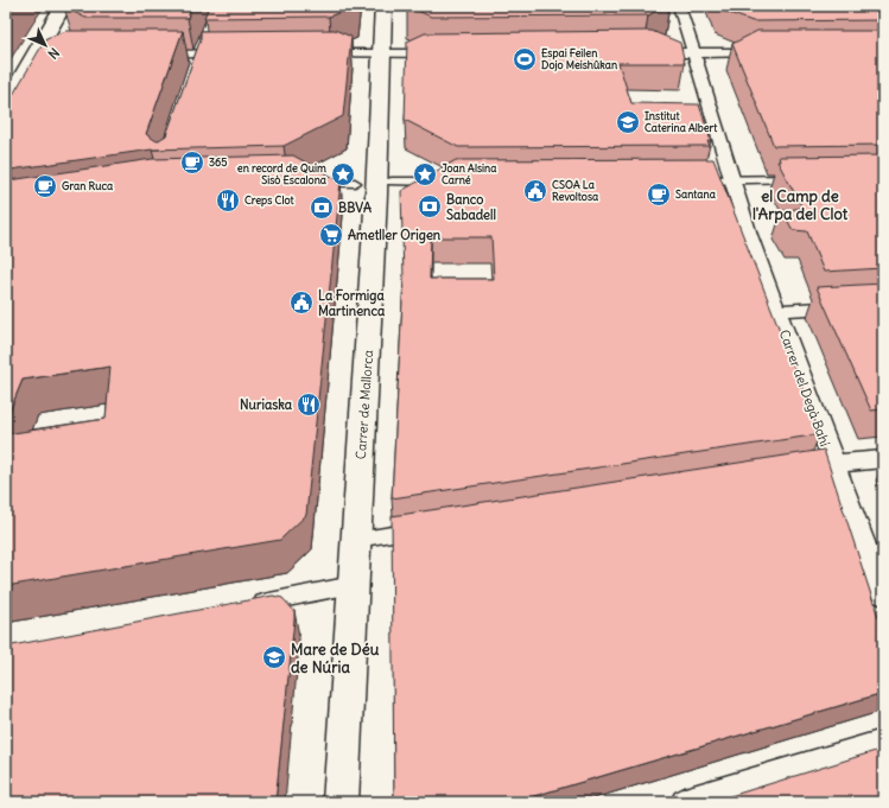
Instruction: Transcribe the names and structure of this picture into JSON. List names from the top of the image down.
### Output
{
  "streets": {
    "main road": ["Carrer de Mallorca"],
    "street": ["Carrer del Degà Bahí"]
  },
  "districts": ["el Camp de l'Arpa del Clot"],
  "places": {
    "sports": ["Espai Feilen Dojo Meishûkan"],
    "school or university": ["Institut Caterina Albert", "Mare de Déu de Núria"],
    "cafe": ["365", "Gran Ruca", "Santana"],
    "place": ["en record de Quim Sisò Escalona", "Joan Alsina Carné"],
    "public building": ["CSOA La Revoltosa", "La Formiga Martinenca"],
    "restaurant": ["Creps Clot", "Nuriaska"],
    "bank": ["Banco Sabadell", "BBVA"],
    "supermarket": ["Ametller Origen"]
  },
  "north": "bottom right"
}
